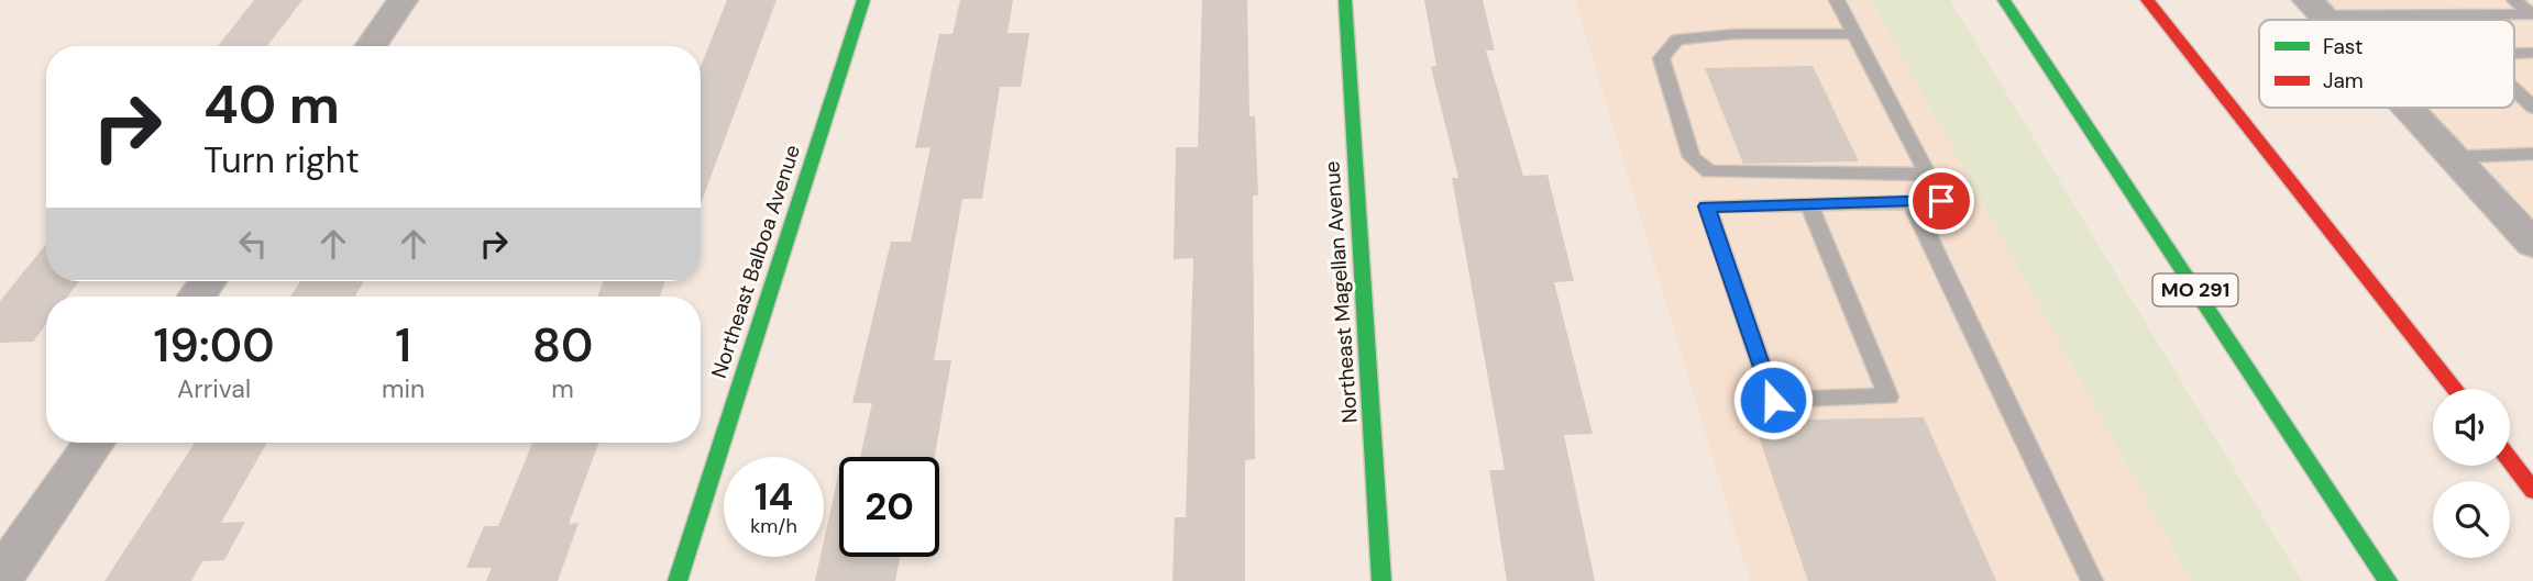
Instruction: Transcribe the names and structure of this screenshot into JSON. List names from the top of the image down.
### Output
{
  "streets": {
    "street": ["Northeast Balboa Avenue", "MO 291", "Northeast Magellan Avenue"]
  },
  "legend": ["Fast", "Jam"],
  "page": {
    "turn": ["40 m", "Turn right"],
    "eta": [
      "19:00",
      "Arrival",
      "1",
      "min",
      "80",
      "m"
    ],
    "speed": "14 km/h",
    "limit": "20"
  }
}
